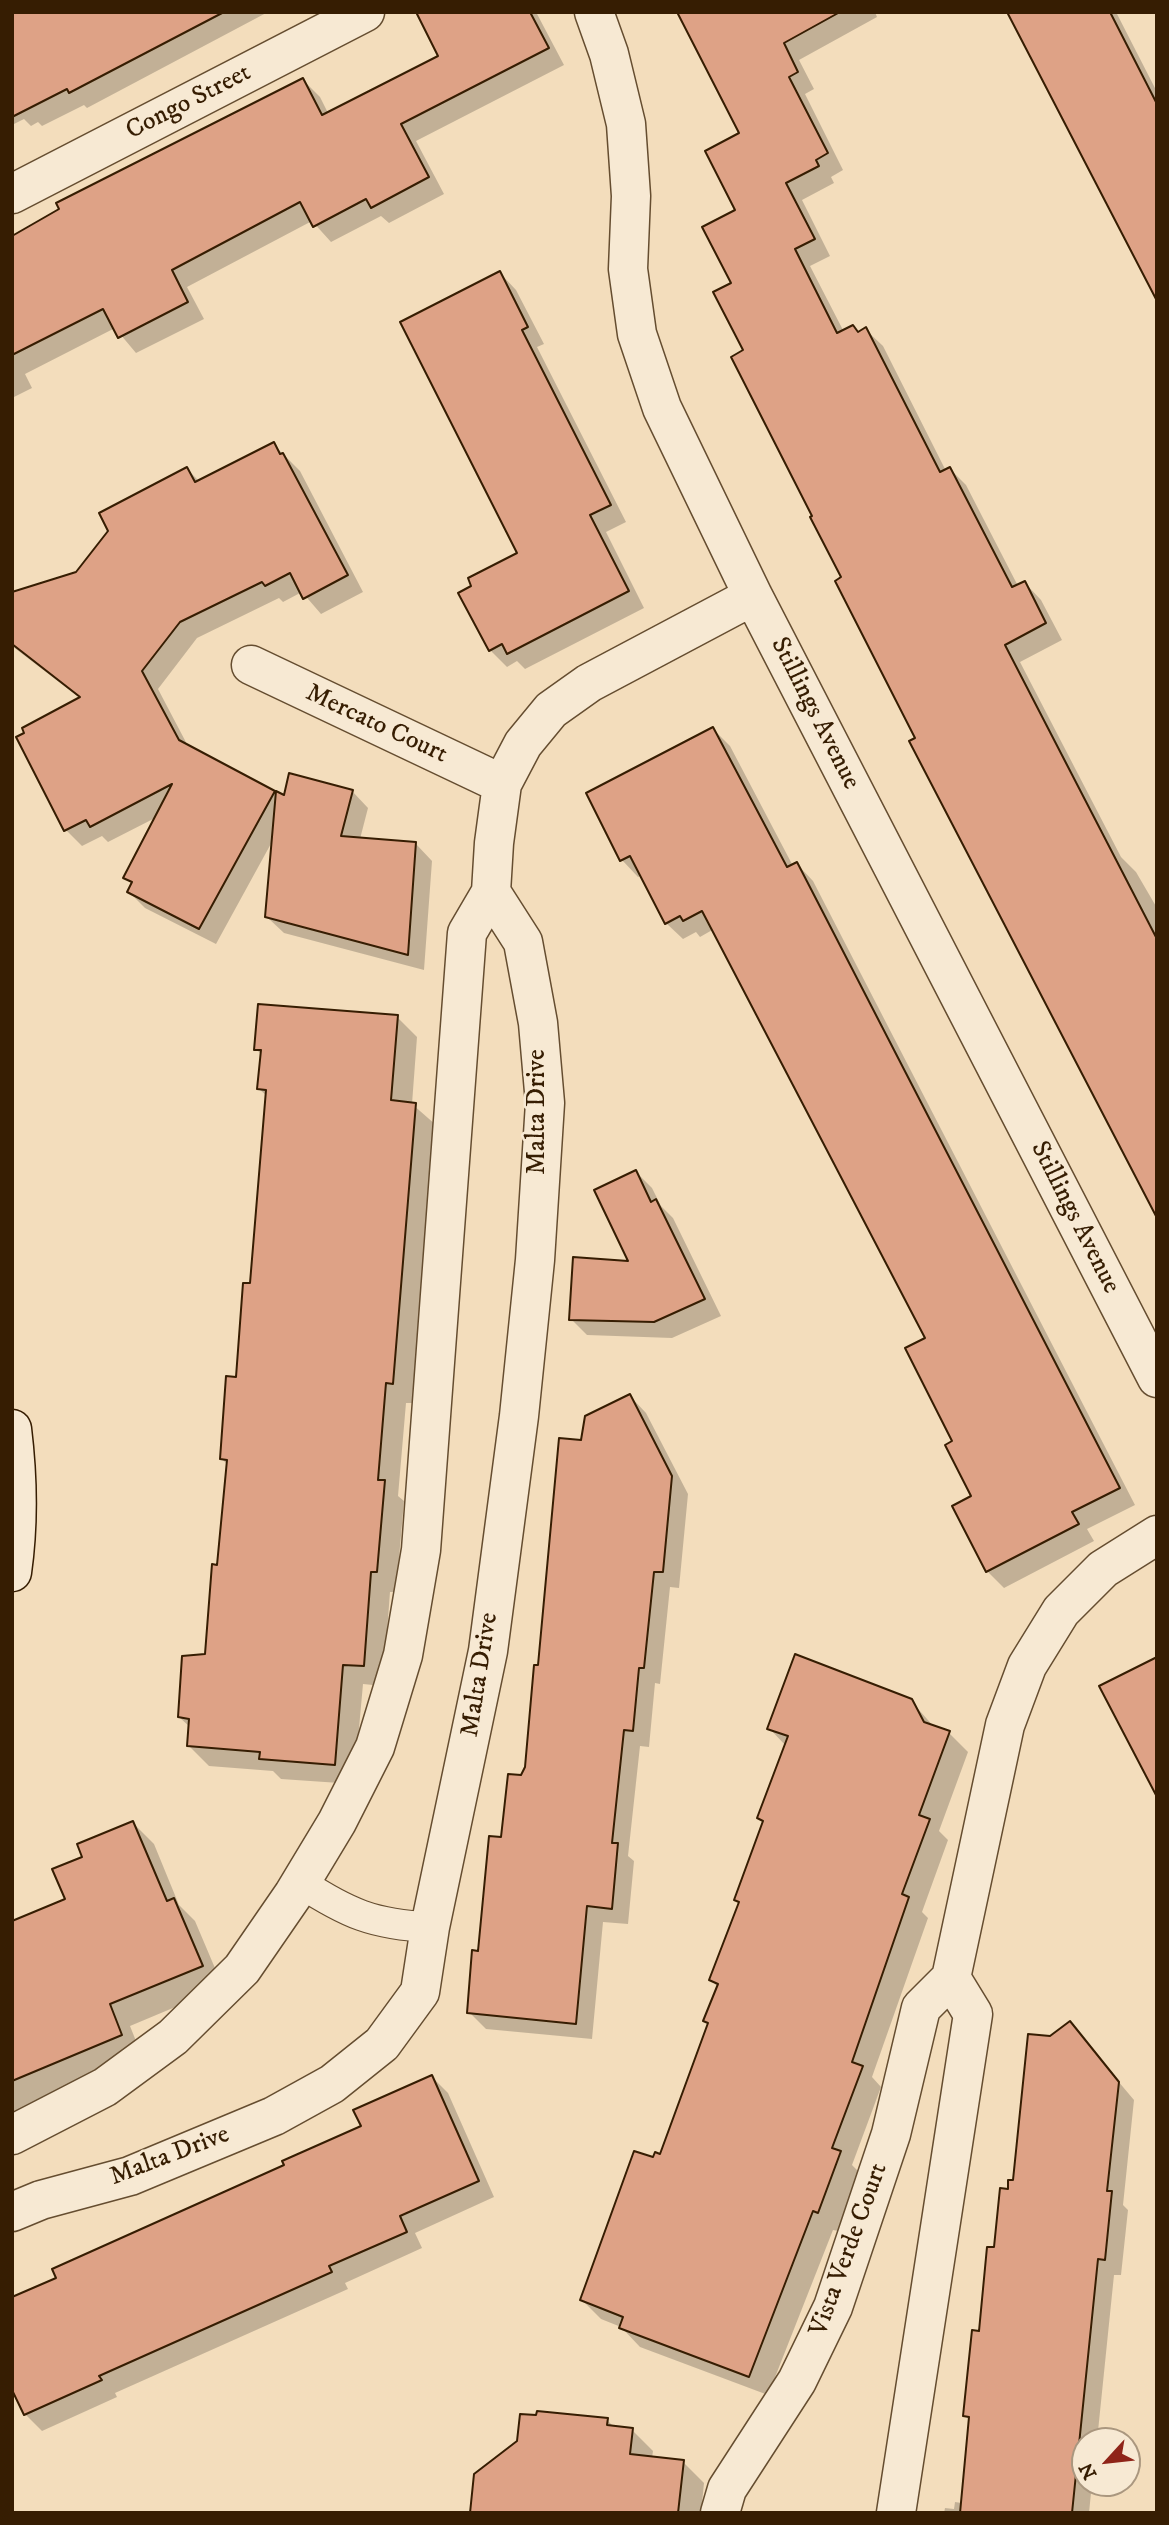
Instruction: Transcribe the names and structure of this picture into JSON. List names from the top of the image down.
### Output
{
  "streets": {
    "street": [
      "Congo Street",
      "Stillings Avenue",
      "Mercato Court",
      "Malta Drive",
      "Vista Verde Court"
    ]
  },
  "north": "bottom left"
}
